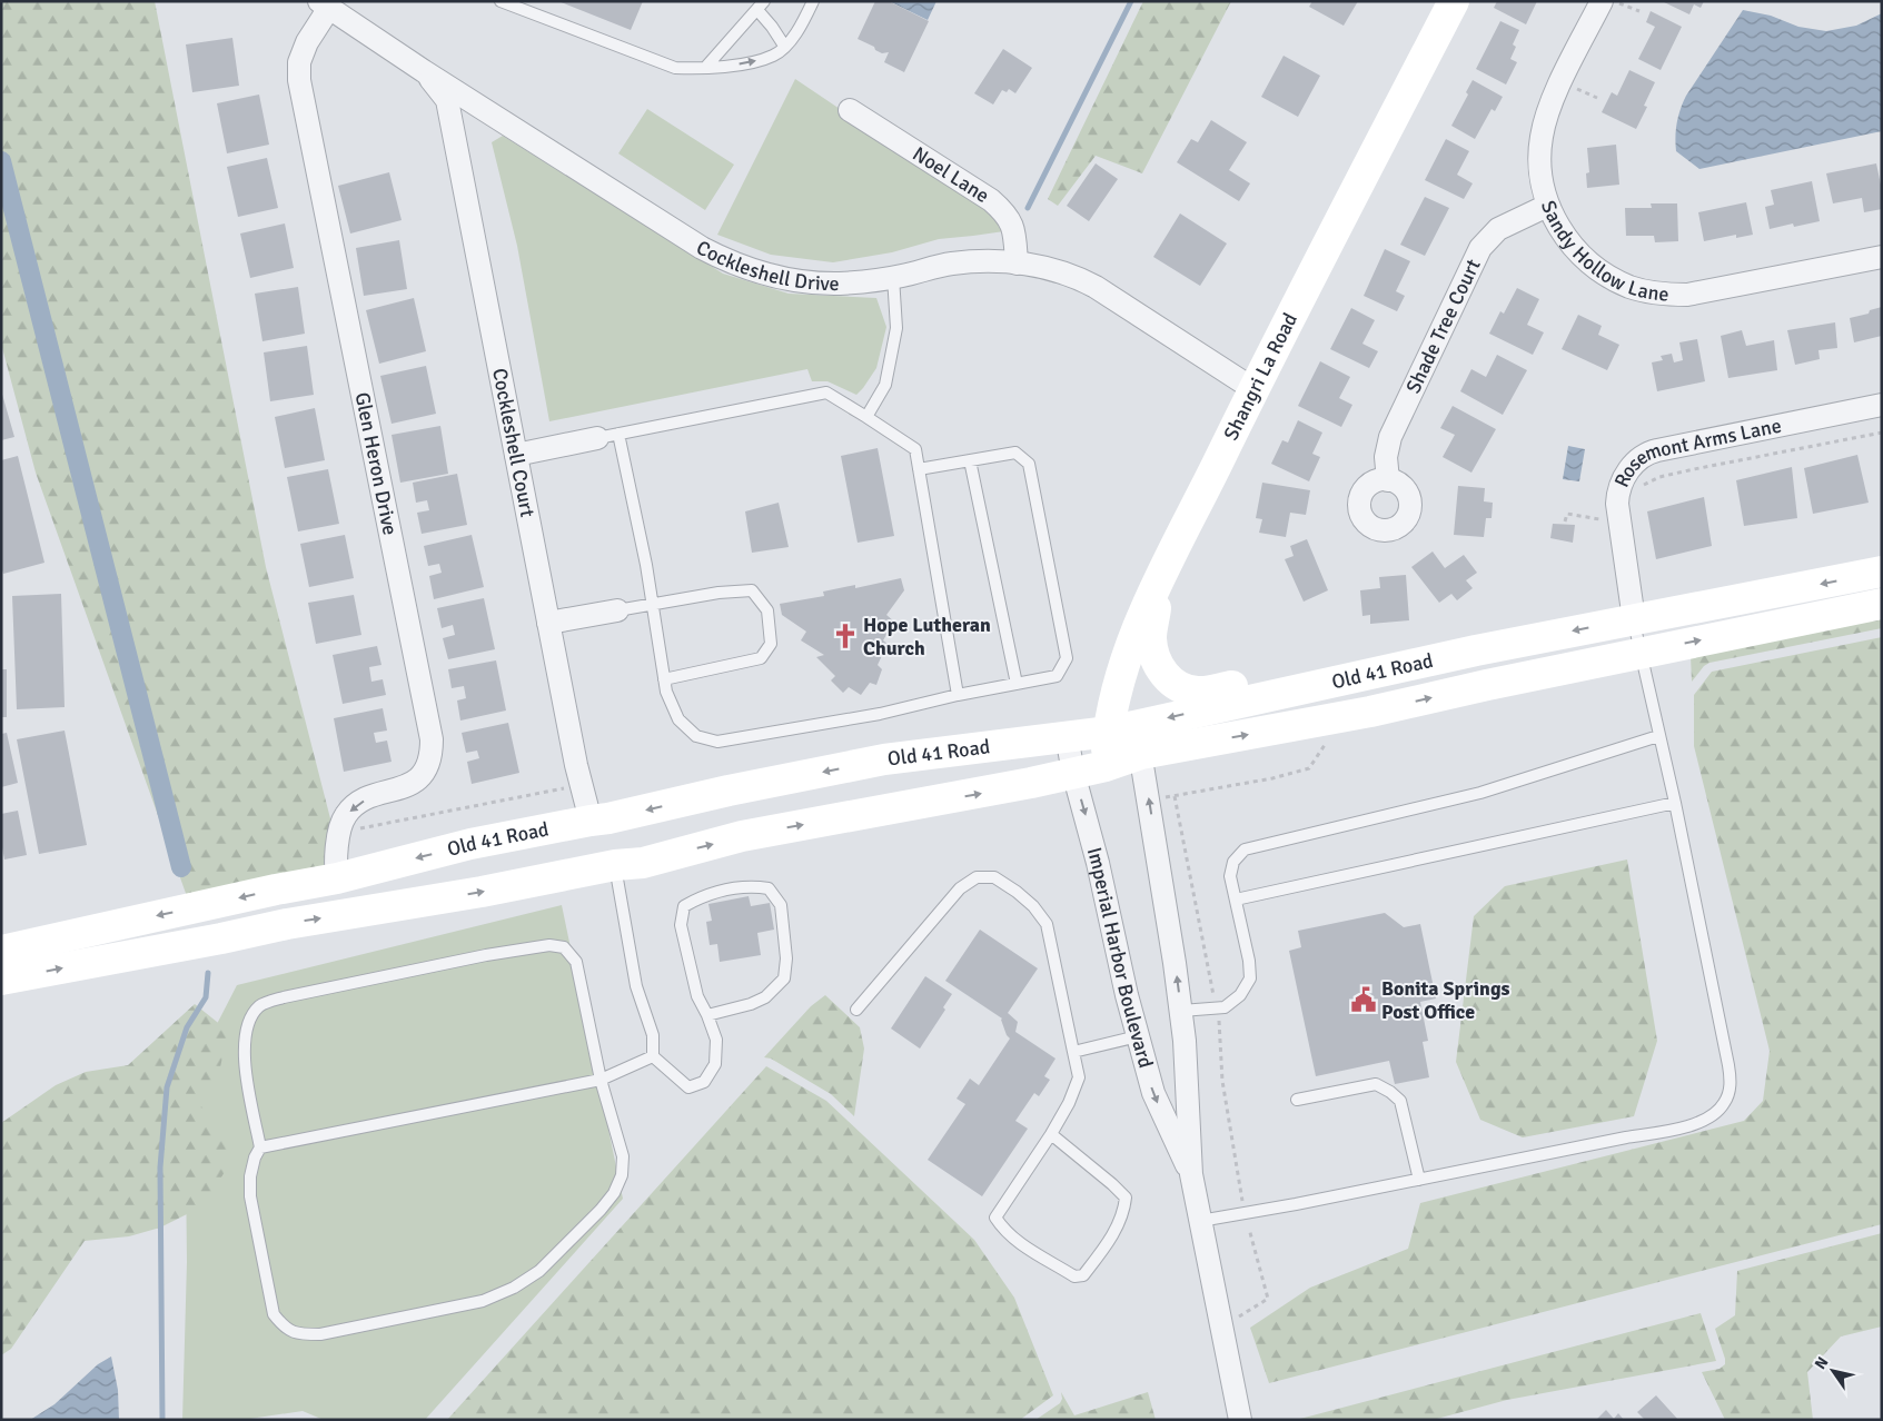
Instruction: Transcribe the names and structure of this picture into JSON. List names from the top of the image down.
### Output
{
  "streets": {
    "street": [
      "Noel Lane",
      "Sandy Hollow Lane",
      "Cockleshell Drive",
      "Shade Tree Court",
      "Shangri La Road",
      "Cockleshell Court",
      "Rosemont Arms Lane",
      "Glen Heron Drive",
      "Old 41 Road",
      "Imperial Harbor Boulevard"
    ]
  },
  "crossings": [
    ["Noel Lane", "Cockleshell Drive"],
    ["Sandy Hollow Lane", "Shade Tree Court"],
    ["Cockleshell Drive", "Shangri La Road"],
    ["Cockleshell Drive", "Cockleshell Court"],
    ["Cockleshell Drive", "Glen Heron Drive"],
    ["Shangri La Road", "Old 41 Road"],
    ["Shangri La Road", "Imperial Harbor Boulevard"],
    ["Cockleshell Court", "Old 41 Road"],
    ["Rosemont Arms Lane", "Old 41 Road"],
    ["Glen Heron Drive", "Old 41 Road"],
    ["Old 41 Road", "Imperial Harbor Boulevard"]
  ],
  "one_way": ["Glen Heron Drive"],
  "places": {
    "church": ["Hope Lutheran Church"],
    "public building": ["Bonita Springs Post Office"]
  },
  "north": "top left"
}
